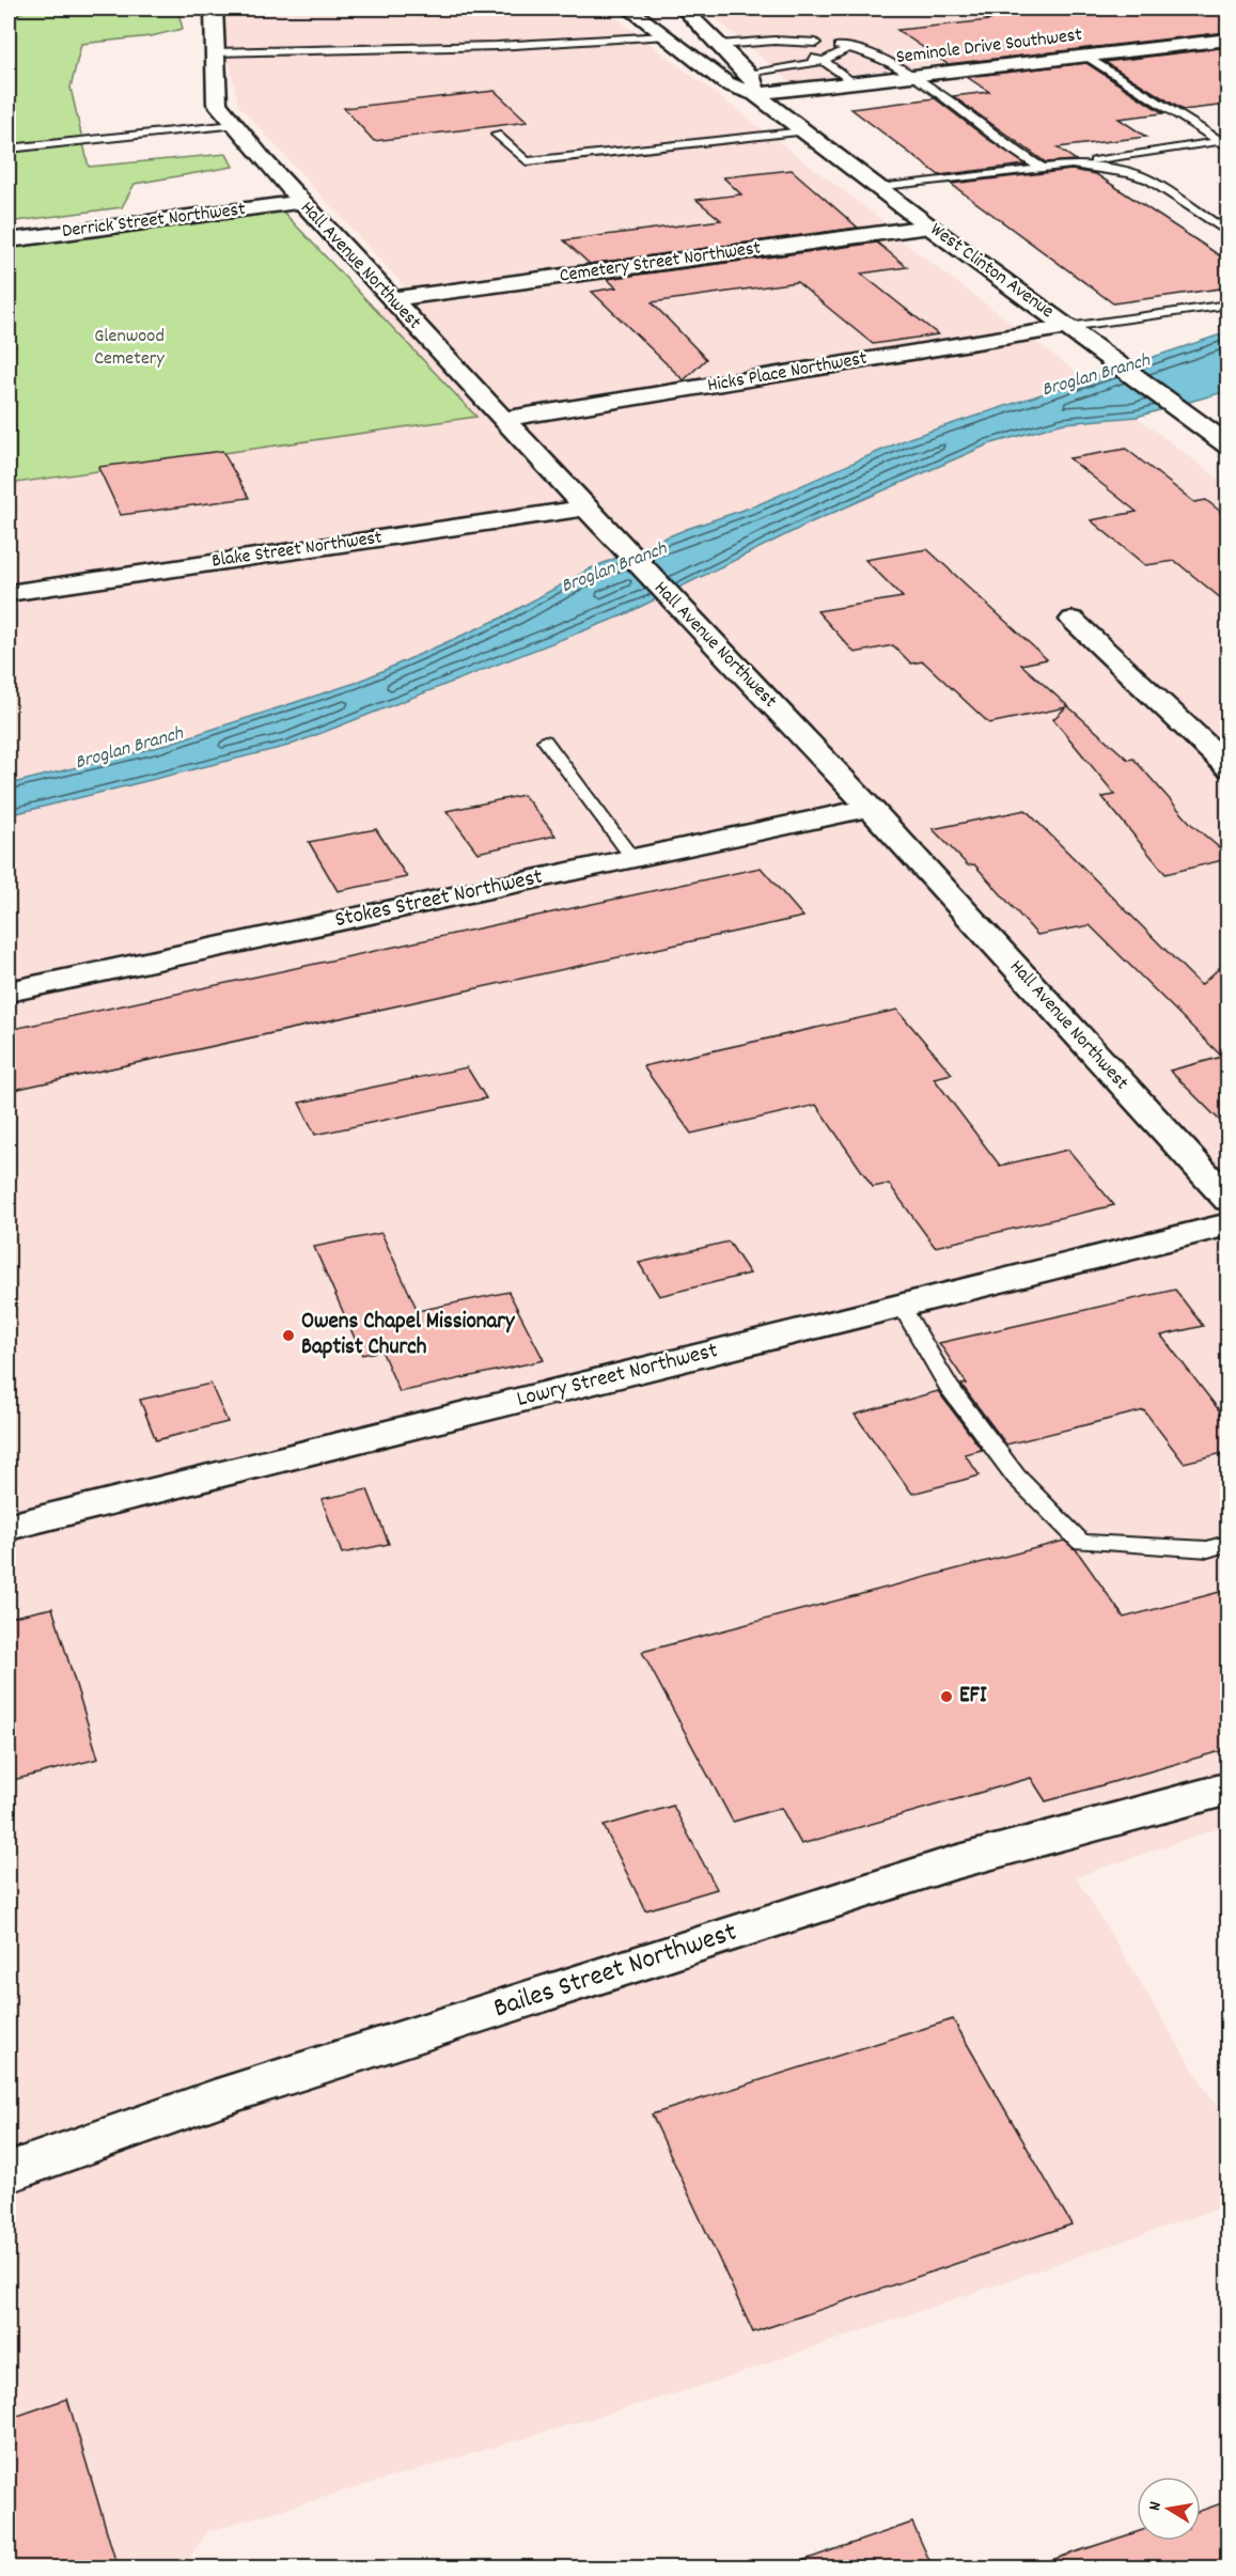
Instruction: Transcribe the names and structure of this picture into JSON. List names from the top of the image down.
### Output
{
  "streets": {
    "street": [
      "Seminole Drive Southwest",
      "Derrick Street Northwest",
      "Cemetery Street Northwest",
      "Hall Avenue Northwest",
      "West Clinton Avenue",
      "Hicks Place Northwest",
      "Blake Street Northwest",
      "Stokes Street Northwest",
      "Lowry Street Northwest",
      "Bailes Street Northwest"
    ]
  },
  "crossings": [
    ["Seminole Drive Southwest", "West Clinton Avenue"],
    ["Derrick Street Northwest", "Hall Avenue Northwest"],
    ["Cemetery Street Northwest", "Hall Avenue Northwest"],
    ["Cemetery Street Northwest", "West Clinton Avenue"],
    ["Hall Avenue Northwest", "Hicks Place Northwest"],
    ["Hall Avenue Northwest", "Blake Street Northwest"],
    ["Hall Avenue Northwest", "Stokes Street Northwest"],
    ["Hall Avenue Northwest", "Lowry Street Northwest"],
    ["West Clinton Avenue", "Hicks Place Northwest"]
  ],
  "water": ["Broglan Branch"],
  "parks": ["Glenwood Cemetery"],
  "places": ["Owens Chapel Missionary Baptist Church", "EFI"],
  "north": "left"
}
